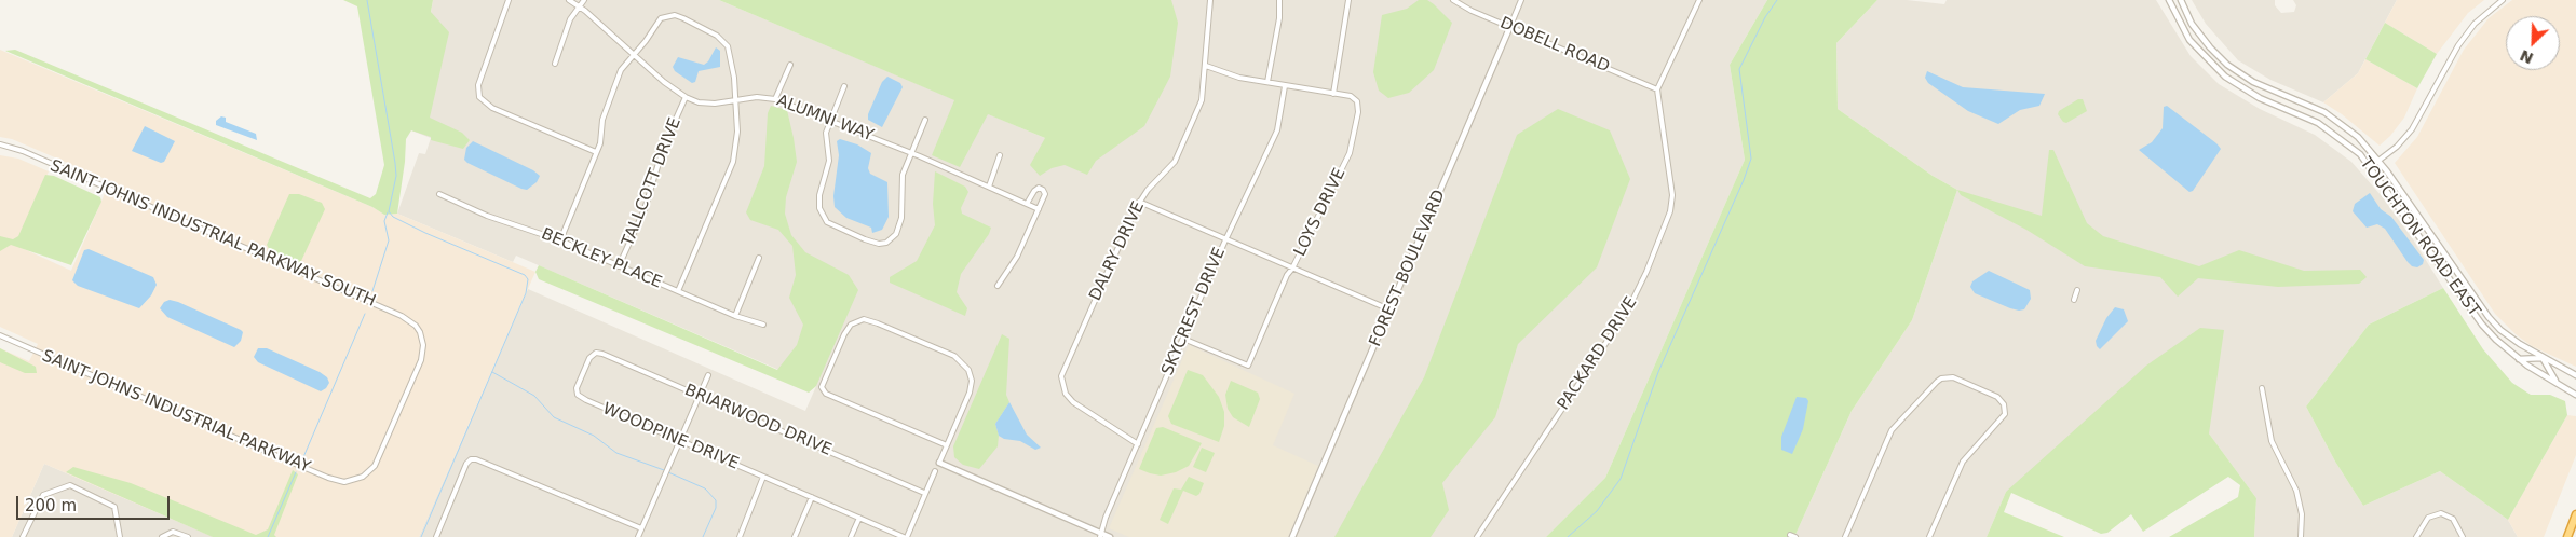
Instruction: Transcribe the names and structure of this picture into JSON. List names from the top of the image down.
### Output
{
  "streets": {
    "street": [
      "DOBELL ROAD",
      "ALUMNI WAY",
      "TALLCOTT DRIVE",
      "LOYS DRIVE",
      "SAINT JOHNS INDUSTRIAL PARKWAY SOUTH",
      "TOUCHTON ROAD EAST",
      "DALRY DRIVE",
      "BECKLEY PLACE",
      "FOREST BOULEVARD",
      "SKYCREST DRIVE",
      "PACKARD DRIVE",
      "SAINT JOHNS INDUSTRIAL PARKWAY",
      "BRIARWOOD DRIVE",
      "WOODPINE DRIVE"
    ]
  },
  "crossings": [
    ["DOBELL ROAD", "FOREST BOULEVARD"],
    ["DOBELL ROAD", "PACKARD DRIVE"],
    ["ALUMNI WAY", "TALLCOTT DRIVE"],
    ["TALLCOTT DRIVE", "BECKLEY PLACE"],
    ["LOYS DRIVE", "SKYCREST DRIVE"],
    ["SAINT JOHNS INDUSTRIAL PARKWAY SOUTH", "SAINT JOHNS INDUSTRIAL PARKWAY"],
    ["DALRY DRIVE", "SKYCREST DRIVE"],
    ["BRIARWOOD DRIVE", "WOODPINE DRIVE"]
  ],
  "scale_bar": "200 m",
  "north": "bottom left"
}
